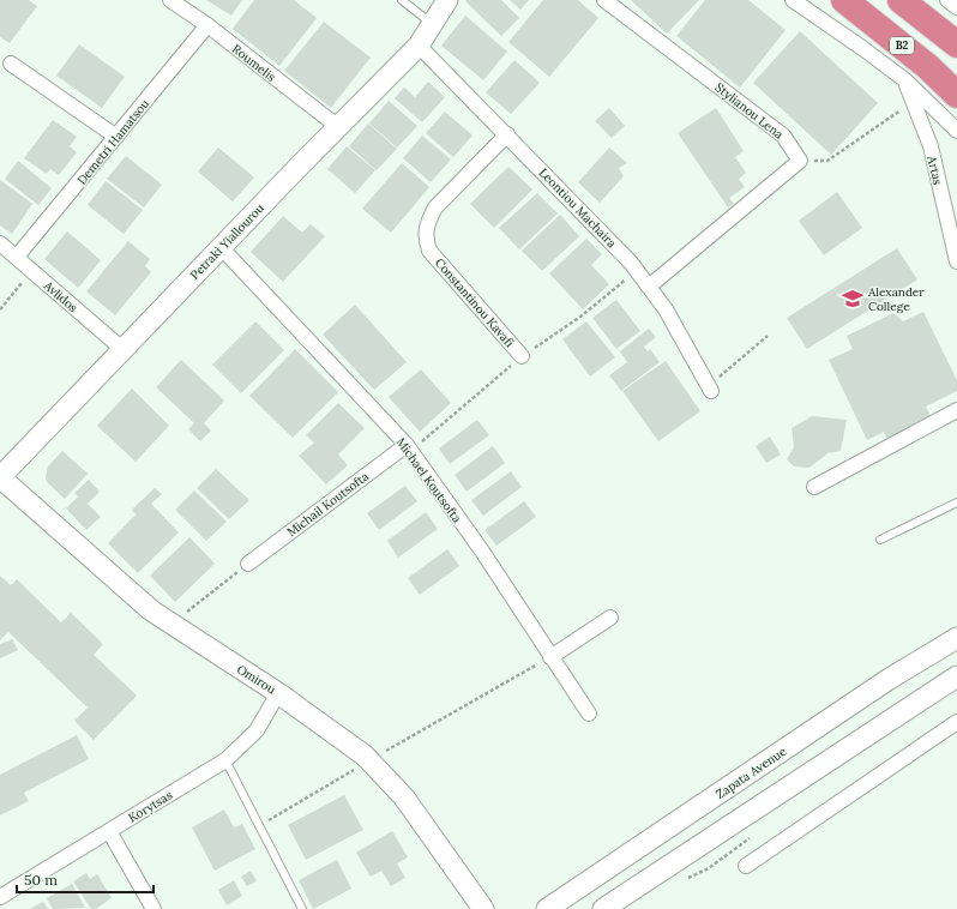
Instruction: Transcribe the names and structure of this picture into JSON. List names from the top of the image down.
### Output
{
  "streets": {
    "highway": ["B2"],
    "street": [
      "Roumelis",
      "Stylianou Lena",
      "Demetri Hamatsou",
      "Artas",
      "Leontiou Machaira",
      "Petraki Yiallourou",
      "Avlidos",
      "Constantinou Kavafi",
      "Michael Koutsofta",
      "Michail Koutsofta",
      "Omirou",
      "Zapata Avenue",
      "Korytsas"
    ]
  },
  "crossings": [
    ["Roumelis", "Demetri Hamatsou"],
    ["Roumelis", "Petraki Yiallourou"],
    ["Demetri Hamatsou", "Avlidos"],
    ["Leontiou Machaira", "Petraki Yiallourou"],
    ["Leontiou Machaira", "Constantinou Kavafi"],
    ["Petraki Yiallourou", "Avlidos"],
    ["Petraki Yiallourou", "Michael Koutsofta"],
    ["Petraki Yiallourou", "Omirou"],
    ["Michael Koutsofta", "Michail Koutsofta"],
    ["Omirou", "Korytsas"]
  ],
  "places": {
    "school or university": ["Alexander College"]
  },
  "scale_bar": "50 m"
}
